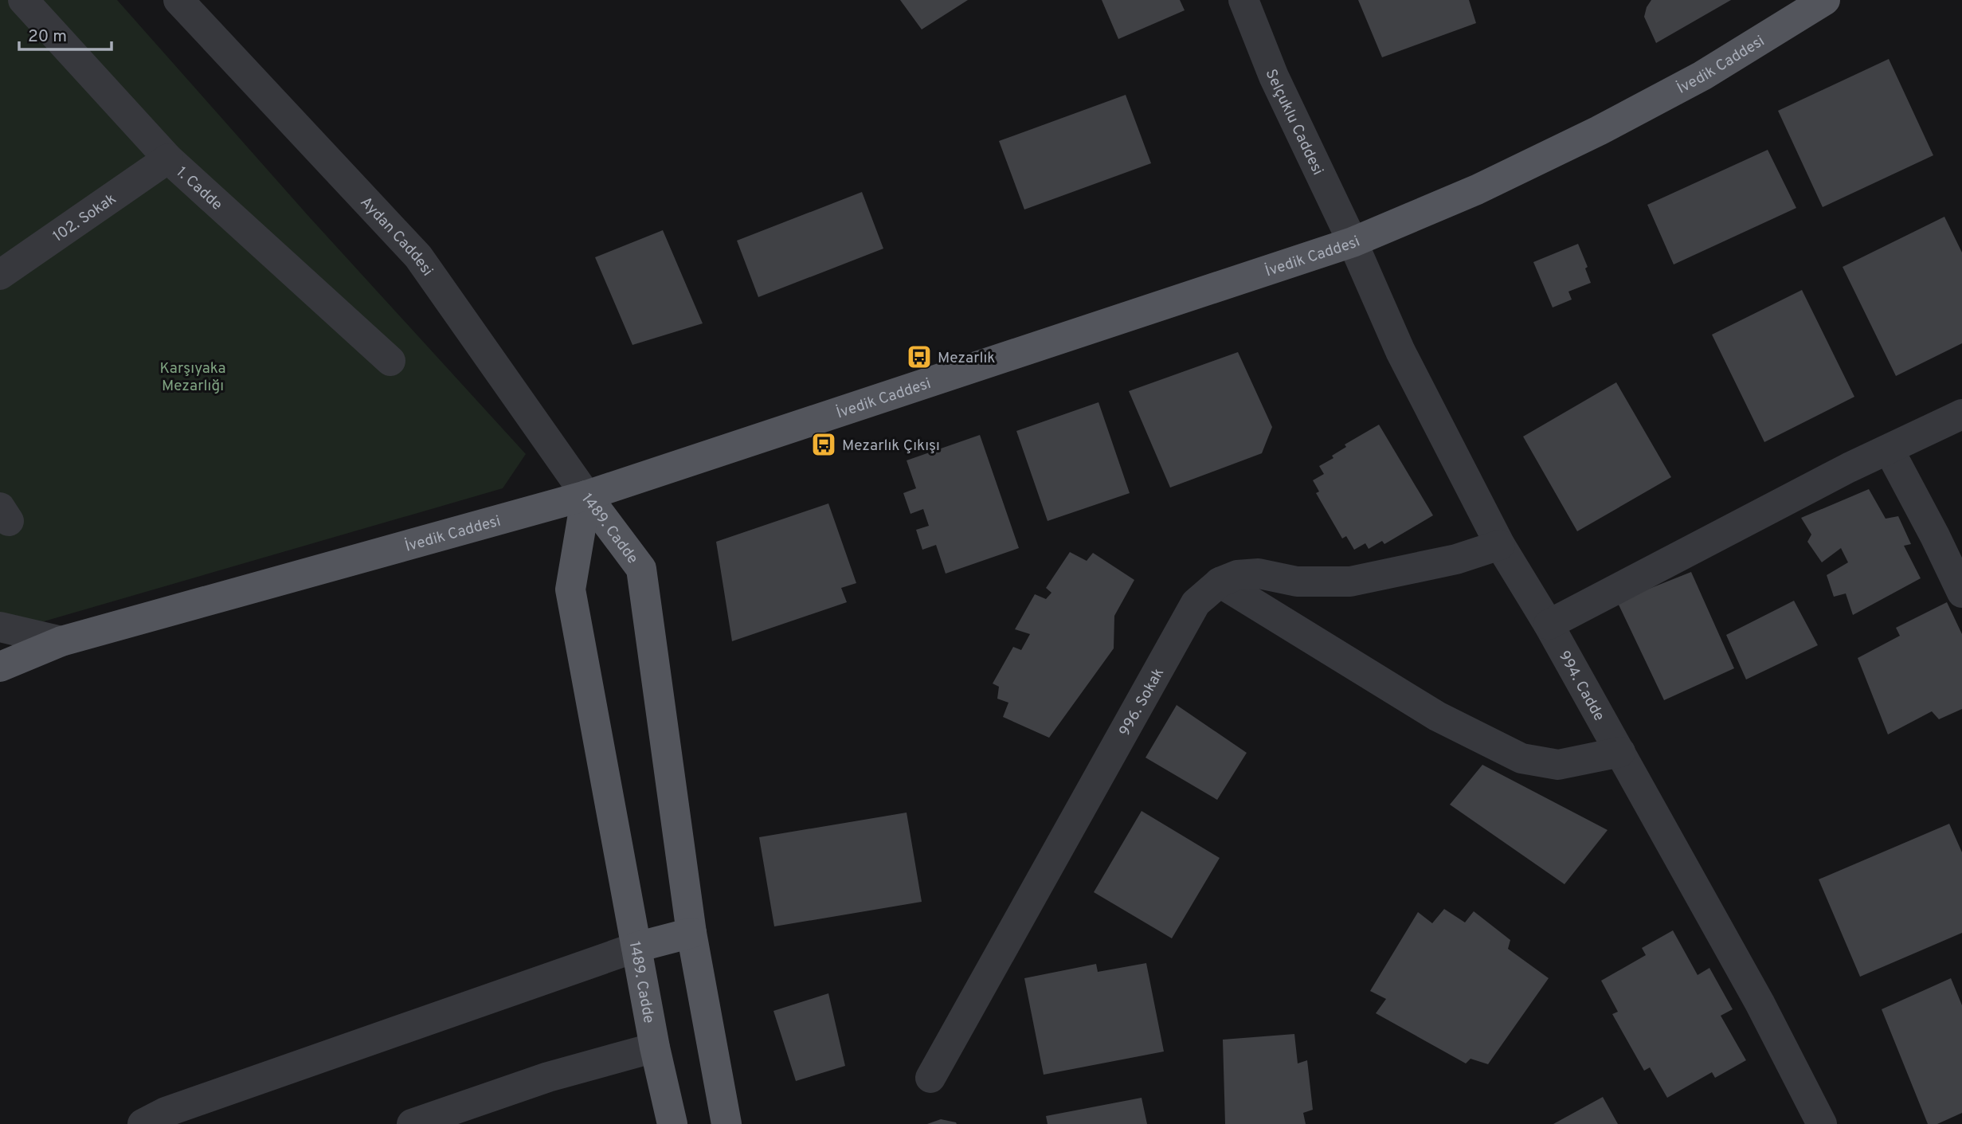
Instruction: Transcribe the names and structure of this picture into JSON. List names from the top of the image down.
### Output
{
  "streets": {
    "main road": ["İvedik Caddesi", "1489. Cadde"],
    "street": [
      "Selçuklu Caddesi",
      "1. Cadde",
      "102. Sokak",
      "Aydan Caddesi",
      "994. Cadde",
      "996. Sokak"
    ]
  },
  "crossings": [
    ["İvedik Caddesi", "Selçuklu Caddesi"],
    ["İvedik Caddesi", "Aydan Caddesi"],
    ["İvedik Caddesi", "1489. Cadde"],
    ["İvedik Caddesi", "994. Cadde"],
    ["Selçuklu Caddesi", "994. Cadde"],
    ["1. Cadde", "102. Sokak"],
    ["Aydan Caddesi", "1489. Cadde"],
    ["994. Cadde", "996. Sokak"]
  ],
  "parks": ["Karşıyaka Mezarlığı"],
  "places": {
    "bus stop": ["Mezarlık", "Mezarlık Çıkışı"]
  },
  "scale_bar": "20 m"
}
